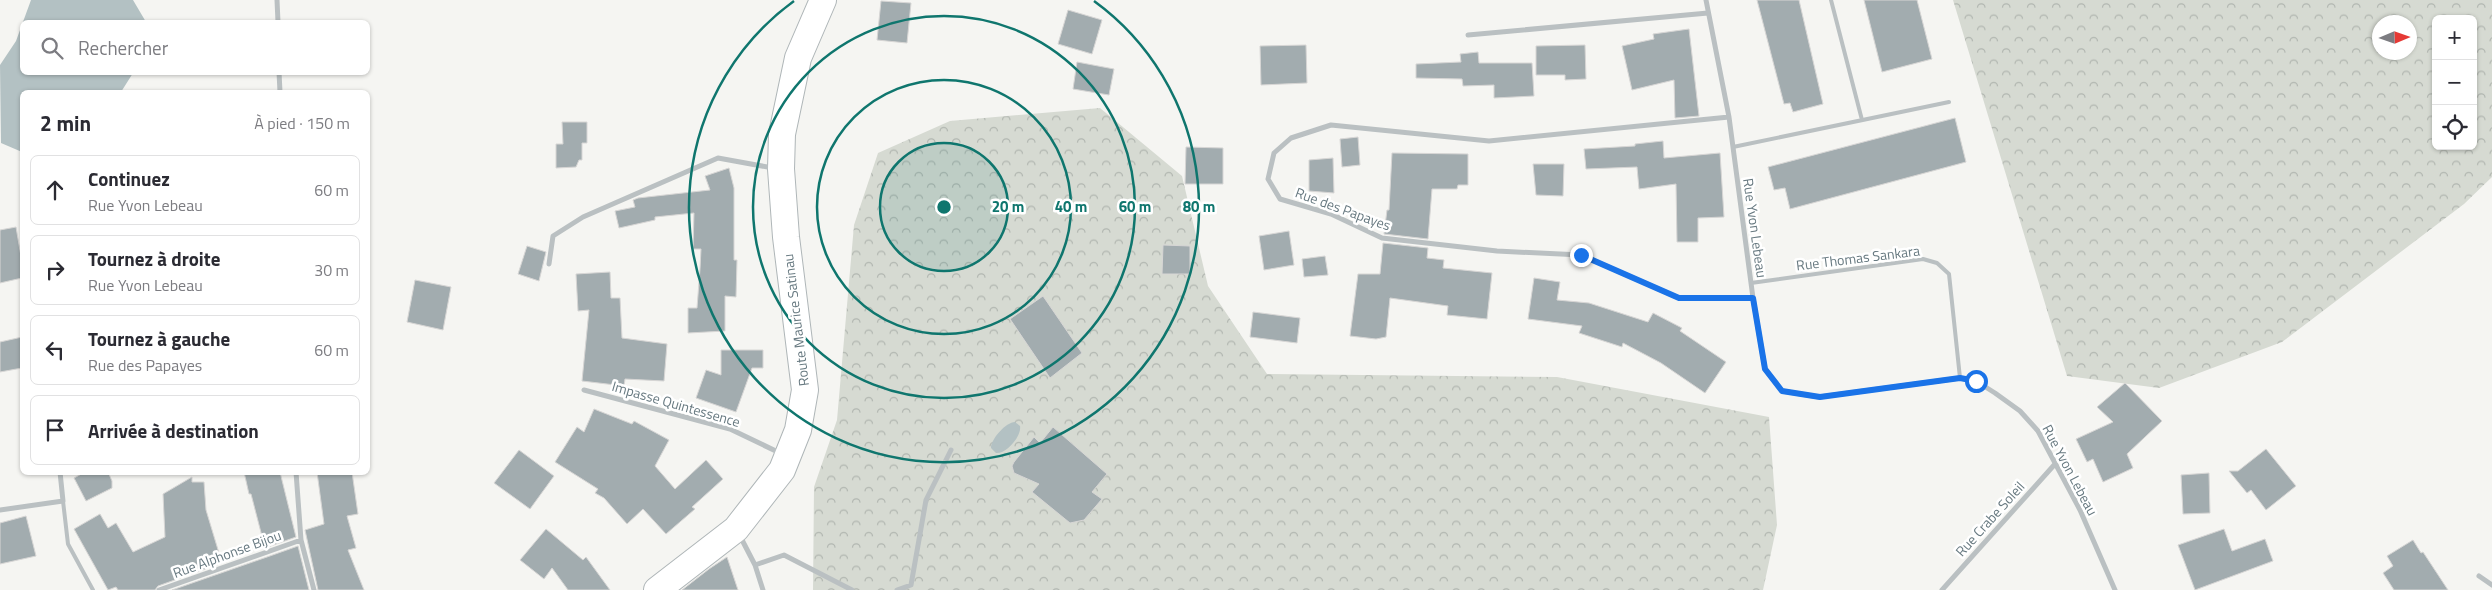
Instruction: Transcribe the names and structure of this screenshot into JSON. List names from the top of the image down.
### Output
{
  "streets": {
    "main road": ["Route Maurice Satinau"],
    "street": [
      "Rue des Papayes",
      "Rue Yvon Lebeau",
      "Impasse Quintessence",
      "Rue Crabe Soleil",
      "Rue Alphonse Bijou"
    ],
    "lane": ["Rue Thomas Sankara"]
  },
  "crossings": [
    ["Rue des Papayes", "Rue Yvon Lebeau"],
    ["Rue Yvon Lebeau", "Rue Thomas Sankara"],
    ["Rue Yvon Lebeau", "Rue Crabe Soleil"],
    ["Route Maurice Satinau", "Impasse Quintessence"]
  ],
  "north": "right",
  "page": {
    "map_buttons": ["+", "−"],
    "search": "Rechercher",
    "heading": ["2 min", "À pied · 150 m"],
    "list": [
      ["Continuez", "Rue Yvon Lebeau", "60 m"],
      ["Tournez à droite", "Rue Yvon Lebeau", "30 m"],
      ["Tournez à gauche", "Rue des Papayes", "60 m"],
      "Arrivée à destination"
    ]
  },
  "rings": [
    "20 m",
    "40 m",
    "60 m",
    "80 m"
  ]
}
